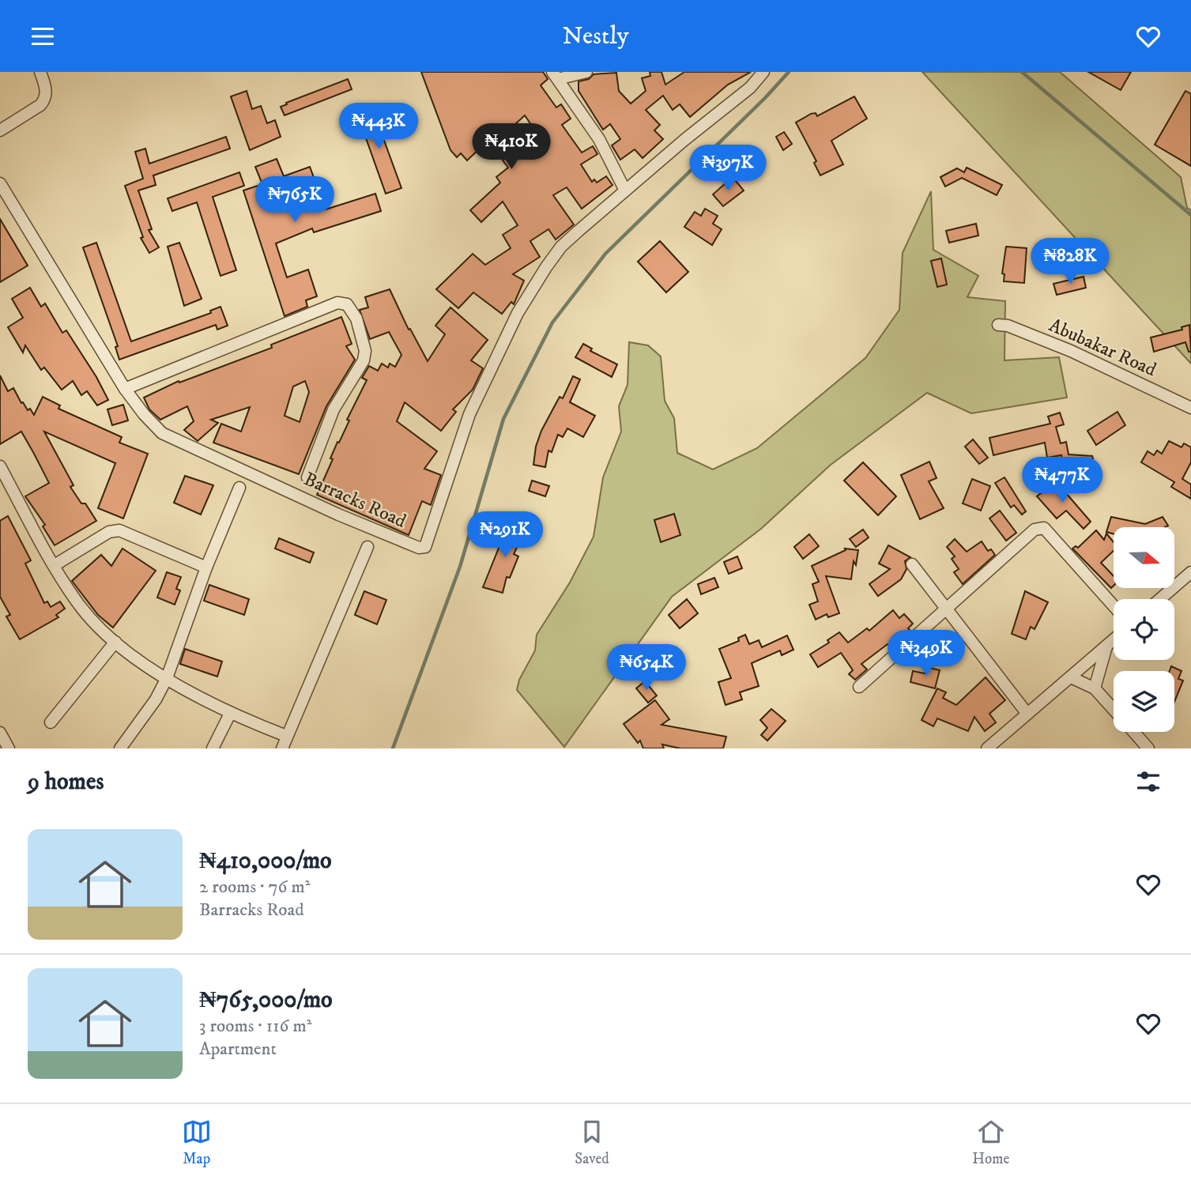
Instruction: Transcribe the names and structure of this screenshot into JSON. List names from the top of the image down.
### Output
{
  "streets": {
    "street": ["Abubakar Road", "Barracks Road"]
  },
  "north": "right",
  "page": {
    "header": "Nestly",
    "price": [
      "₦443K",
      "₦410K",
      "₦397K",
      "₦765K",
      "₦828K",
      "₦477K",
      "₦291K",
      "₦349K",
      "₦654K"
    ],
    "heading": "9 homes",
    "list": [
      {
        "name": "₦410,000/mo",
        "note": "2 rooms · 76 m² · Barracks Road"
      },
      {
        "name": "₦765,000/mo",
        "note": "3 rooms · 116 m² · Apartment"
      }
    ],
    "tabs": ["Map", "Saved", "Home"]
  }
}
